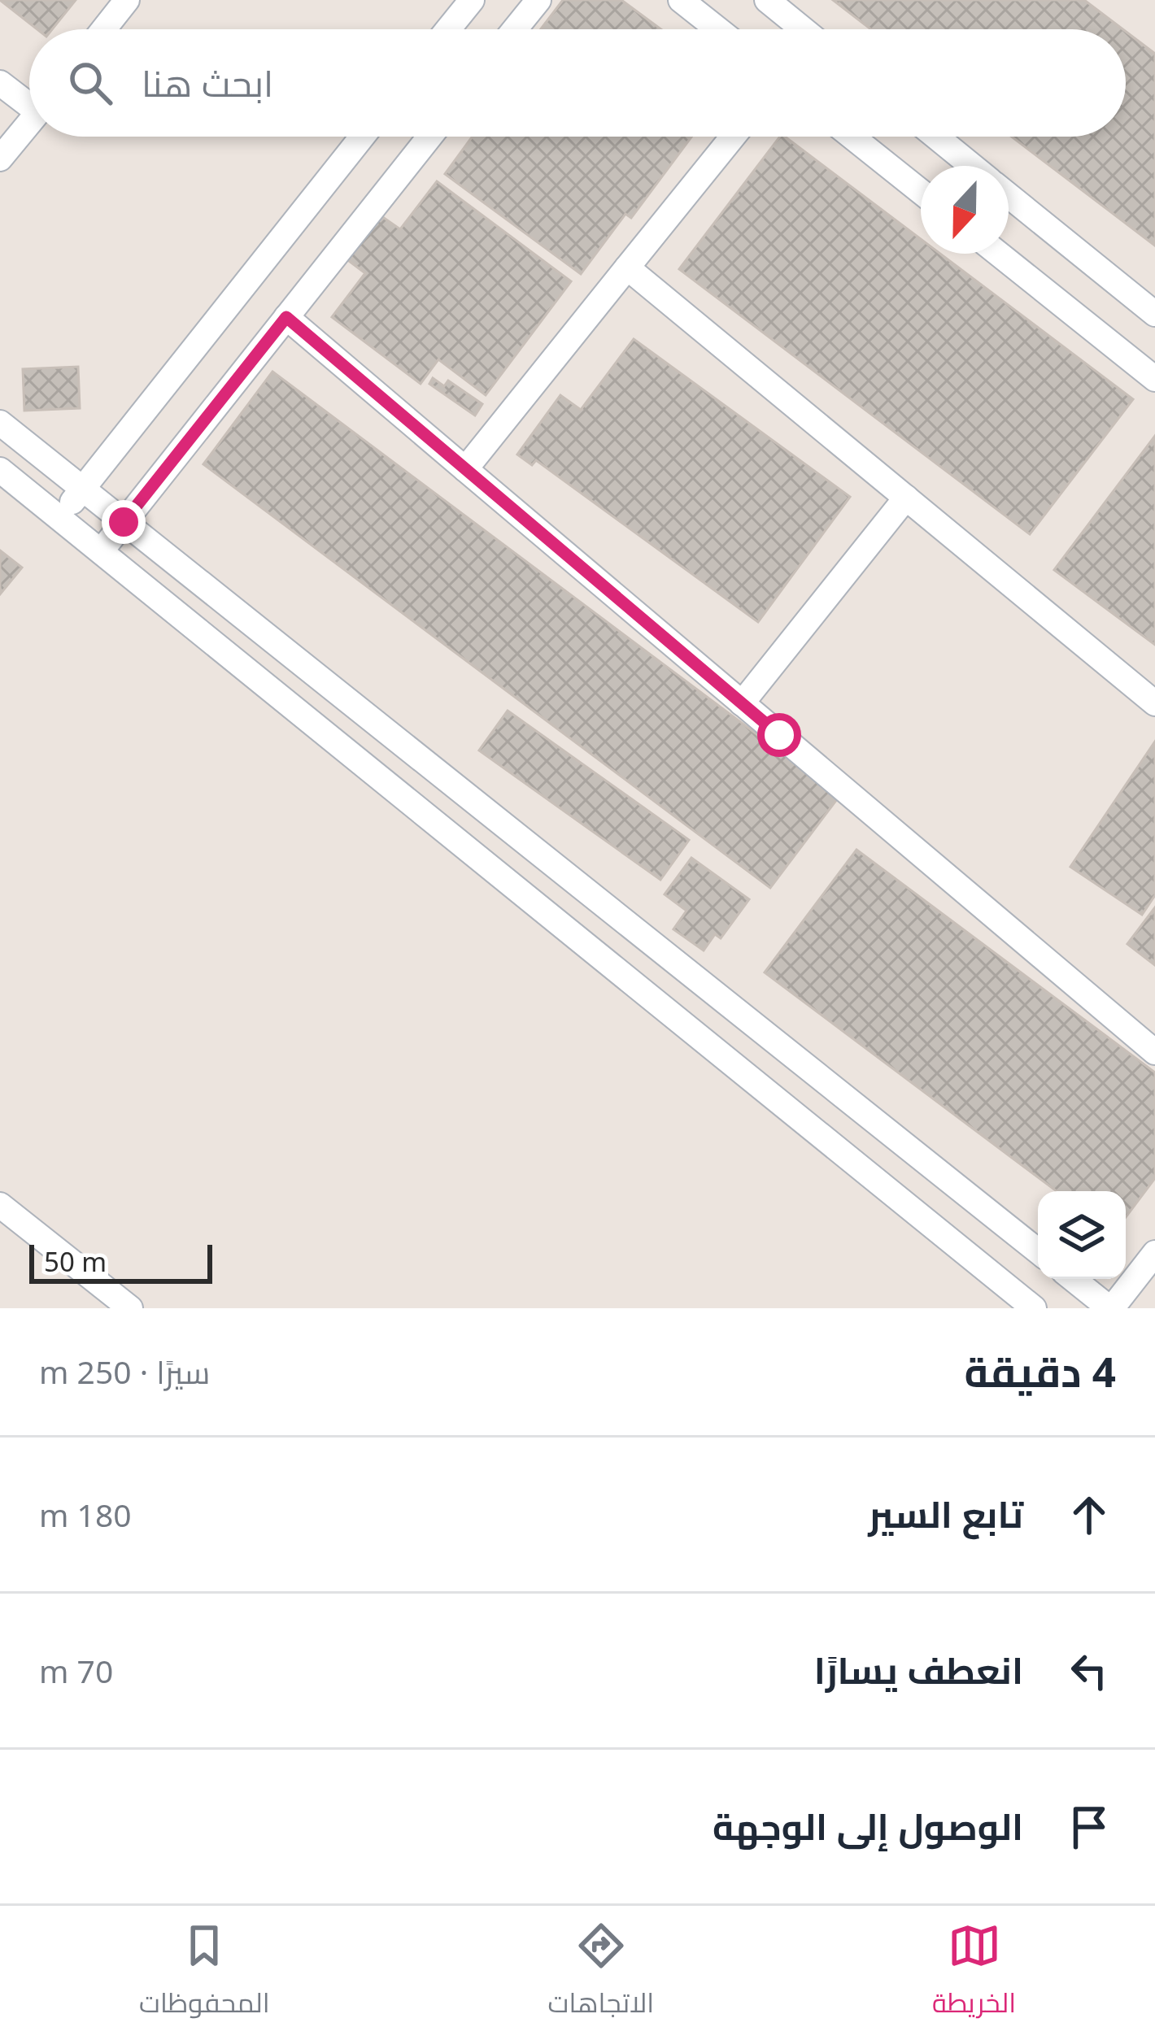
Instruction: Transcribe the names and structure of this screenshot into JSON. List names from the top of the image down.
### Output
{
  "scale_bar": "50 m",
  "north": "bottom",
  "page": {
    "search": "ابحث هنا",
    "scale": "50 m",
    "heading": ["4 دقيقة", "سيرًا · 250 m"],
    "list": [
      ["تابع السير", "180 m"],
      ["انعطف يسارًا", "70 m"],
      "الوصول إلى الوجهة"
    ],
    "nav": ["الخريطة", "الاتجاهات", "المحفوظات"]
  }
}
